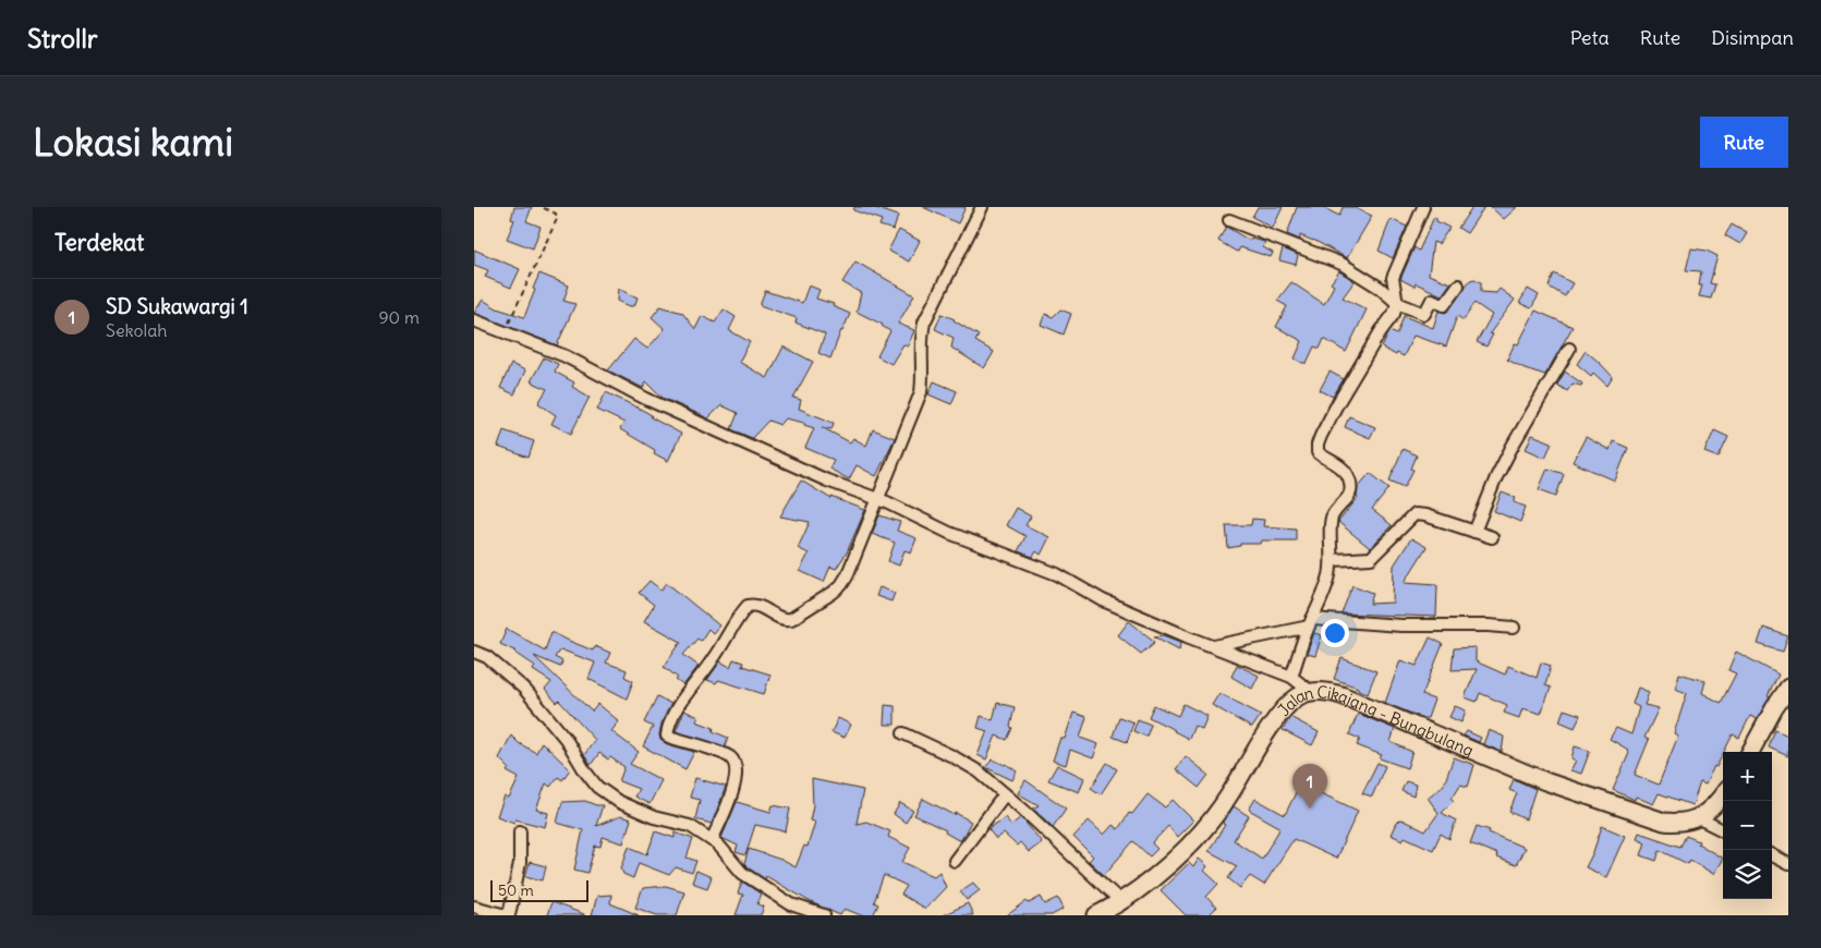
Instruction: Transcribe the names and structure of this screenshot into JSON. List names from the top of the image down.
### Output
{
  "streets": {
    "main road": ["Jalan Cikajang - Bungbulang"]
  },
  "scale_bar": "50 m",
  "page": {
    "header": "Strollr",
    "nav": ["Peta", "Rute", "Disimpan"],
    "buttons": "Rute",
    "title": "Lokasi kami",
    "heading": "Terdekat",
    "list": [
      {
        "mark": "1",
        "name": "SD Sukawargi 1",
        "note": "Sekolah",
        "value": "90 m"
      }
    ],
    "map_buttons": ["+", "−"],
    "pins": "1",
    "scale": "50 m"
  }
}
